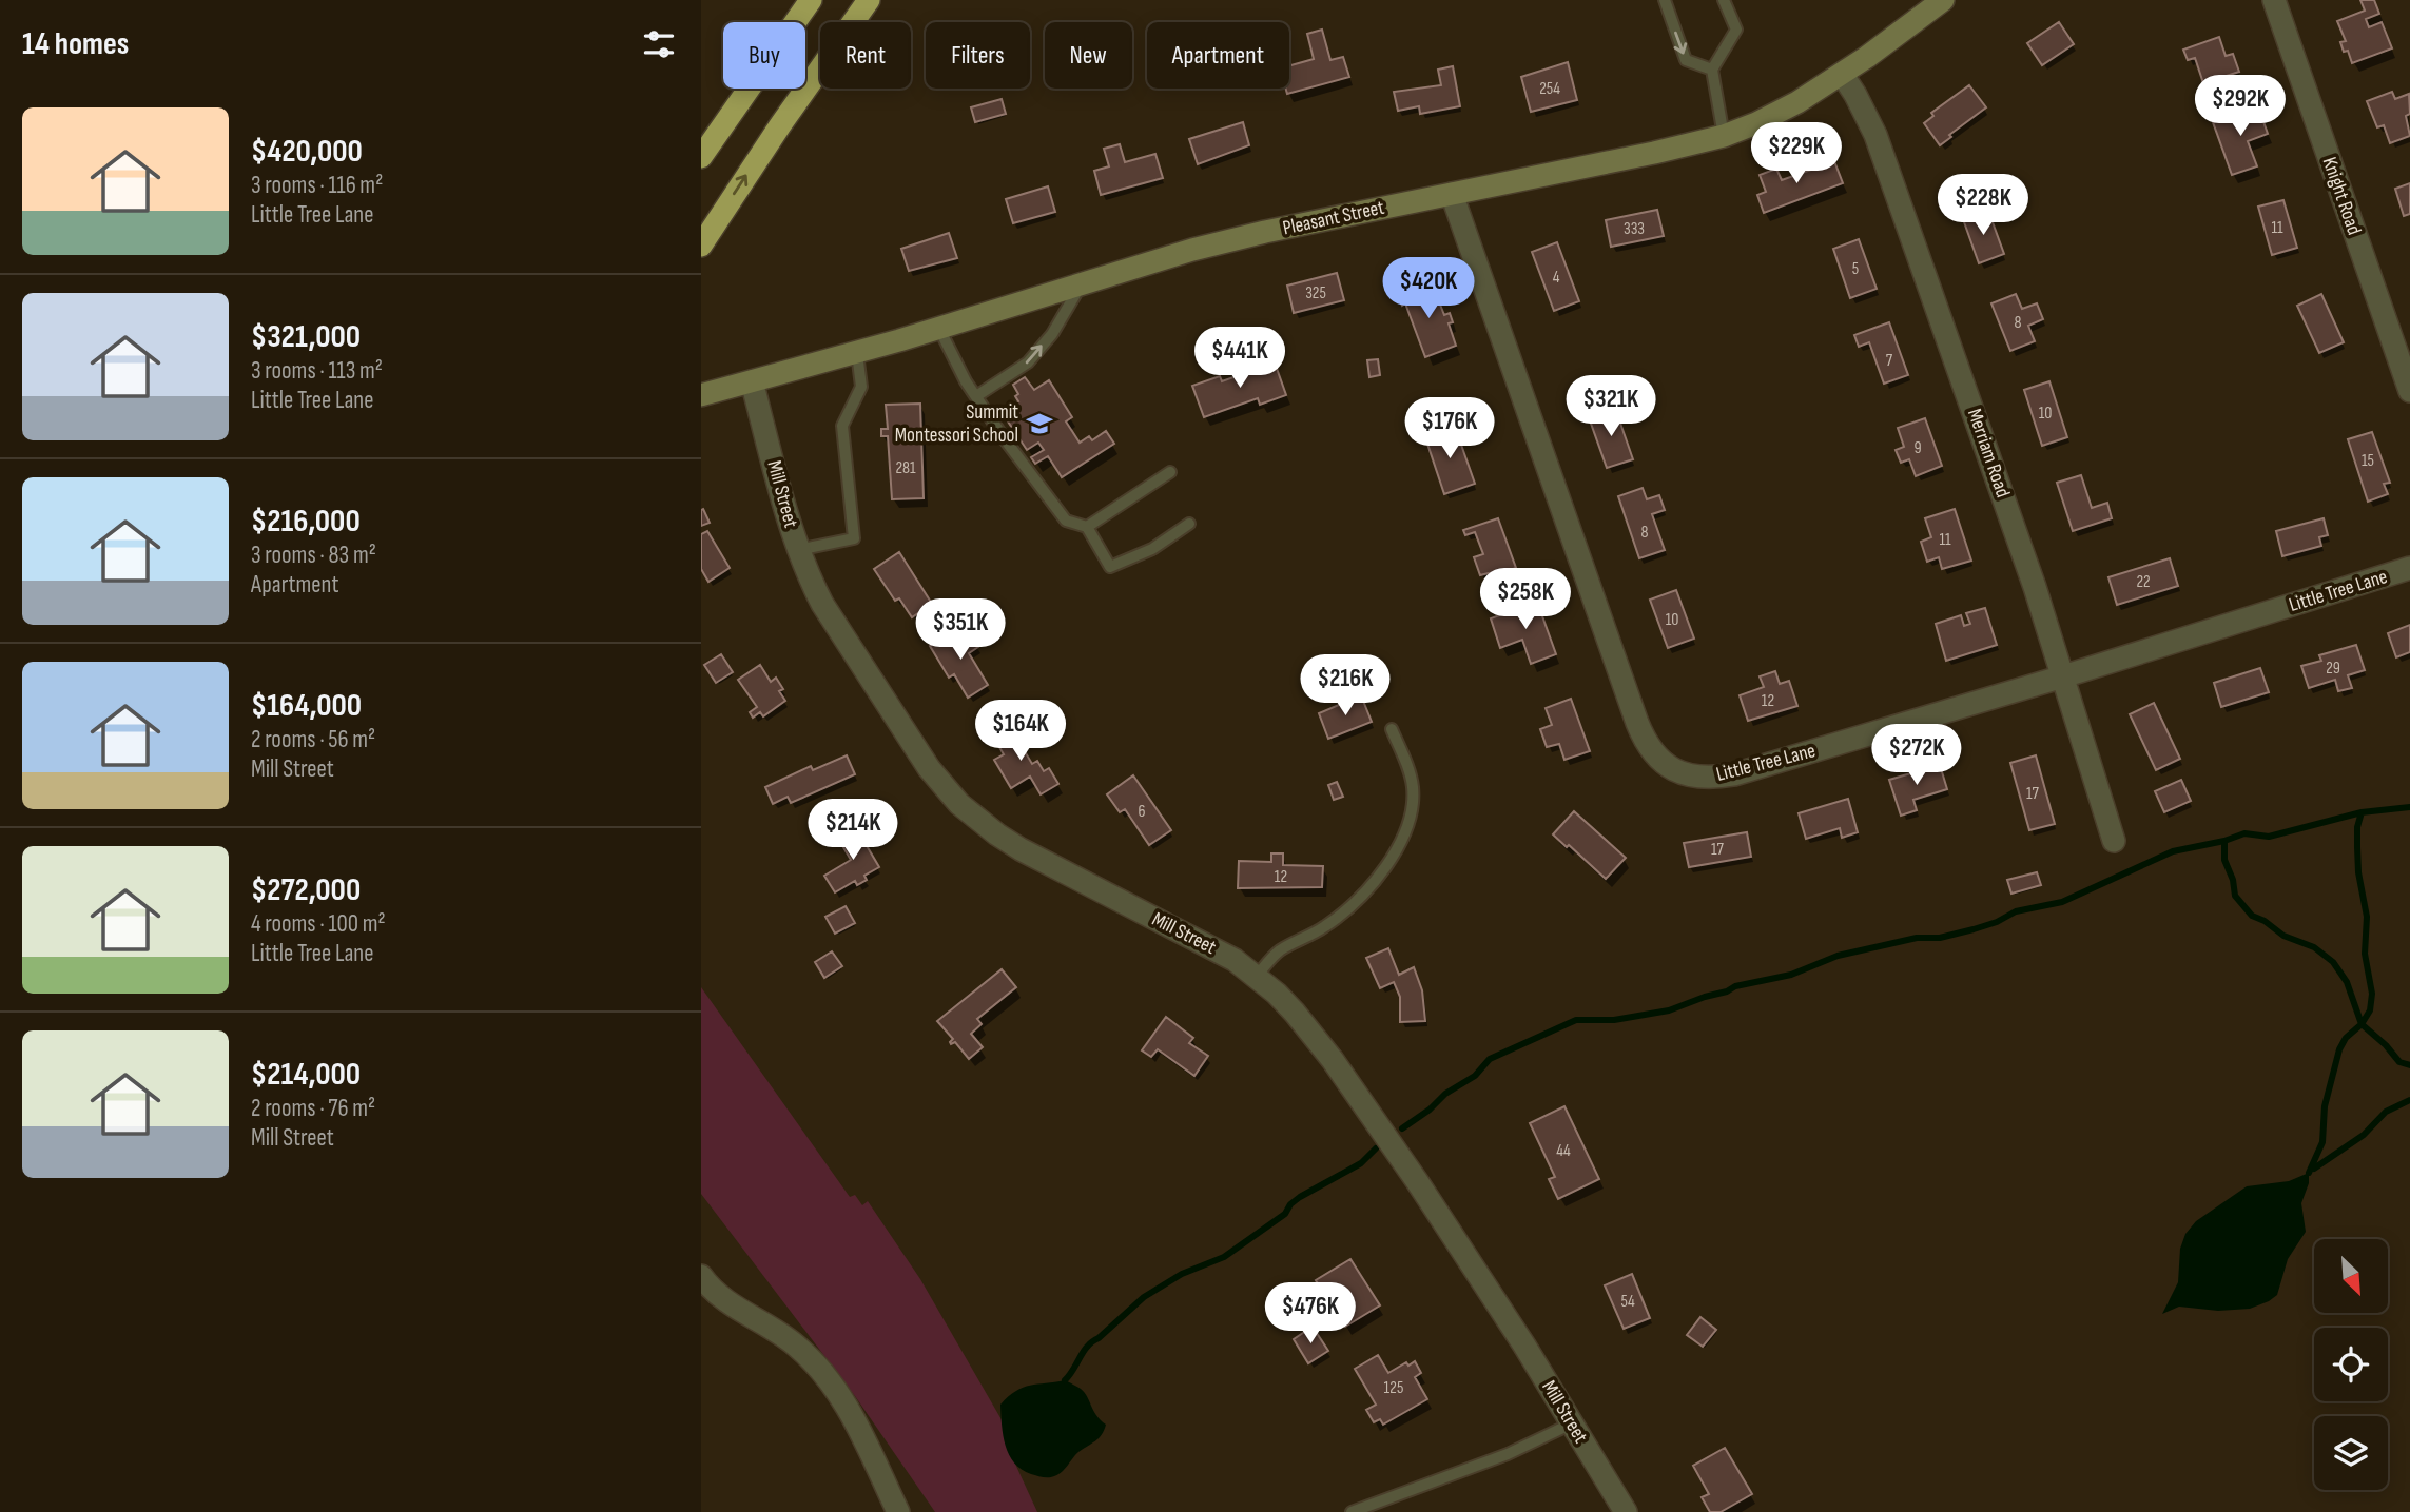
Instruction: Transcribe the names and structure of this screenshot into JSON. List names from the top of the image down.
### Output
{
  "streets": {
    "main road": ["Pleasant Street"],
    "street": [
      "Knight Road",
      "Merriam Road",
      "Mill Street",
      "Little Tree Lane"
    ]
  },
  "crossings": [
    ["Pleasant Street", "Merriam Road"],
    ["Pleasant Street", "Mill Street"],
    ["Pleasant Street", "Little Tree Lane"],
    ["Merriam Road", "Little Tree Lane"]
  ],
  "places": {
    "school or university": ["Summit Montessori School"]
  },
  "house_numbers": [
    "254",
    "11",
    "333",
    "5",
    "4",
    "325",
    "8",
    "7",
    "10",
    "9",
    "15",
    "281",
    "8",
    "11",
    "22",
    "10",
    "29",
    "12",
    "17",
    "6",
    "17",
    "12",
    "44",
    "54",
    "125"
  ],
  "north": "bottom right",
  "page": {
    "heading": "14 homes",
    "chip": [
      "Buy",
      "Rent",
      "Filters",
      "New",
      "Apartment"
    ],
    "price": [
      "$292K",
      "$229K",
      "$228K",
      "$420K",
      "$441K",
      "$321K",
      "$176K",
      "$258K",
      "$351K",
      "$216K",
      "$164K",
      "$272K",
      "$214K",
      "$476K"
    ],
    "list": [
      {
        "name": "$420,000",
        "note": "3 rooms · 116 m² · Little Tree Lane"
      },
      {
        "name": "$321,000",
        "note": "3 rooms · 113 m² · Little Tree Lane"
      },
      {
        "name": "$216,000",
        "note": "3 rooms · 83 m² · Apartment"
      },
      {
        "name": "$164,000",
        "note": "2 rooms · 56 m² · Mill Street"
      },
      {
        "name": "$272,000",
        "note": "4 rooms · 100 m² · Little Tree Lane"
      },
      {
        "name": "$214,000",
        "note": "2 rooms · 76 m² · Mill Street"
      }
    ]
  }
}
